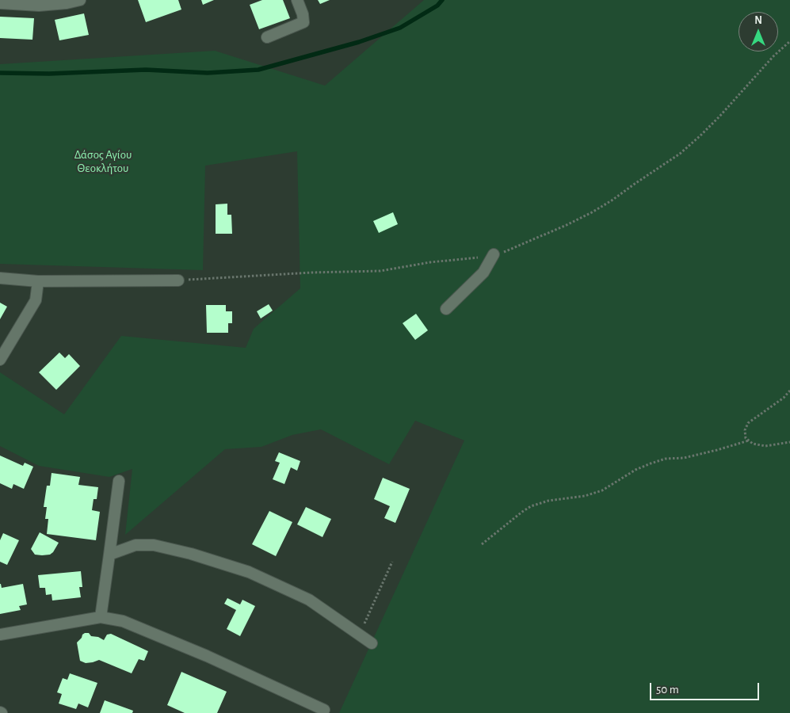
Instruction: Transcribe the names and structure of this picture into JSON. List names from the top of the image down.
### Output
{
  "parks": ["Δάσος Αγίου Θεοκλήτου"],
  "scale_bar": "50 m",
  "north": "top"
}
